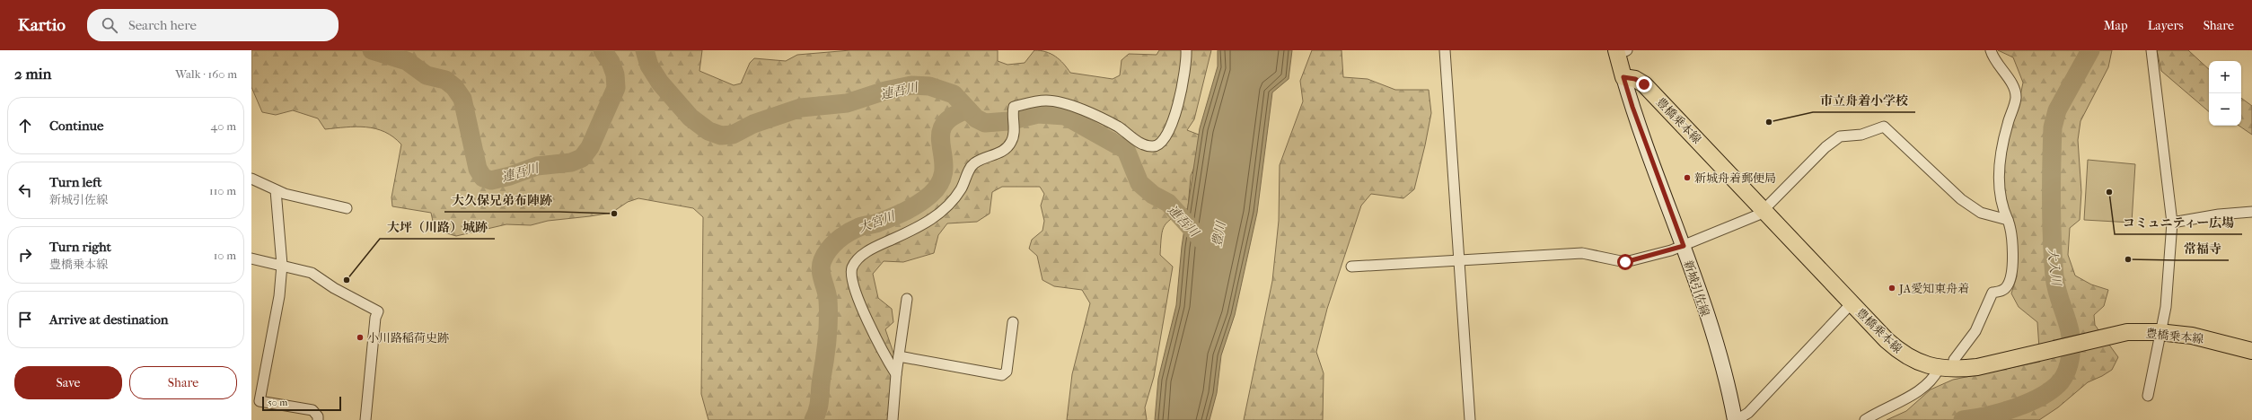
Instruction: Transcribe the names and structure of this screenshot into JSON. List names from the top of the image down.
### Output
{
  "streets": {
    "main road": ["豊橋乗本線", "新城引佐線"]
  },
  "crossings": [
    ["豊橋乗本線", "新城引佐線"]
  ],
  "water": [
    "連吾川",
    "大宮川",
    "豊川",
    "大入川"
  ],
  "places": [
    "市立舟着小学校",
    "新城舟着郵便局",
    "コミュニティー広場",
    "大久保兄弟布陣跡",
    "常福寺",
    "大坪（川路）城跡",
    "JA愛知東舟着",
    "小川路稲荷史跡"
  ],
  "scale_bar": "50 m",
  "page": {
    "header": "Kartio",
    "search": "Search here",
    "nav": ["Map", "Layers", "Share"],
    "heading": ["2 min", "Walk · 160 m"],
    "map_buttons": ["+", "−"],
    "list": [
      ["Continue", "40 m"],
      ["Turn left", "新城引佐線", "110 m"],
      ["Turn right", "豊橋乗本線", "10 m"],
      "Arrive at destination"
    ],
    "buttons": ["Save", "Share"],
    "scale": "50 m"
  }
}
